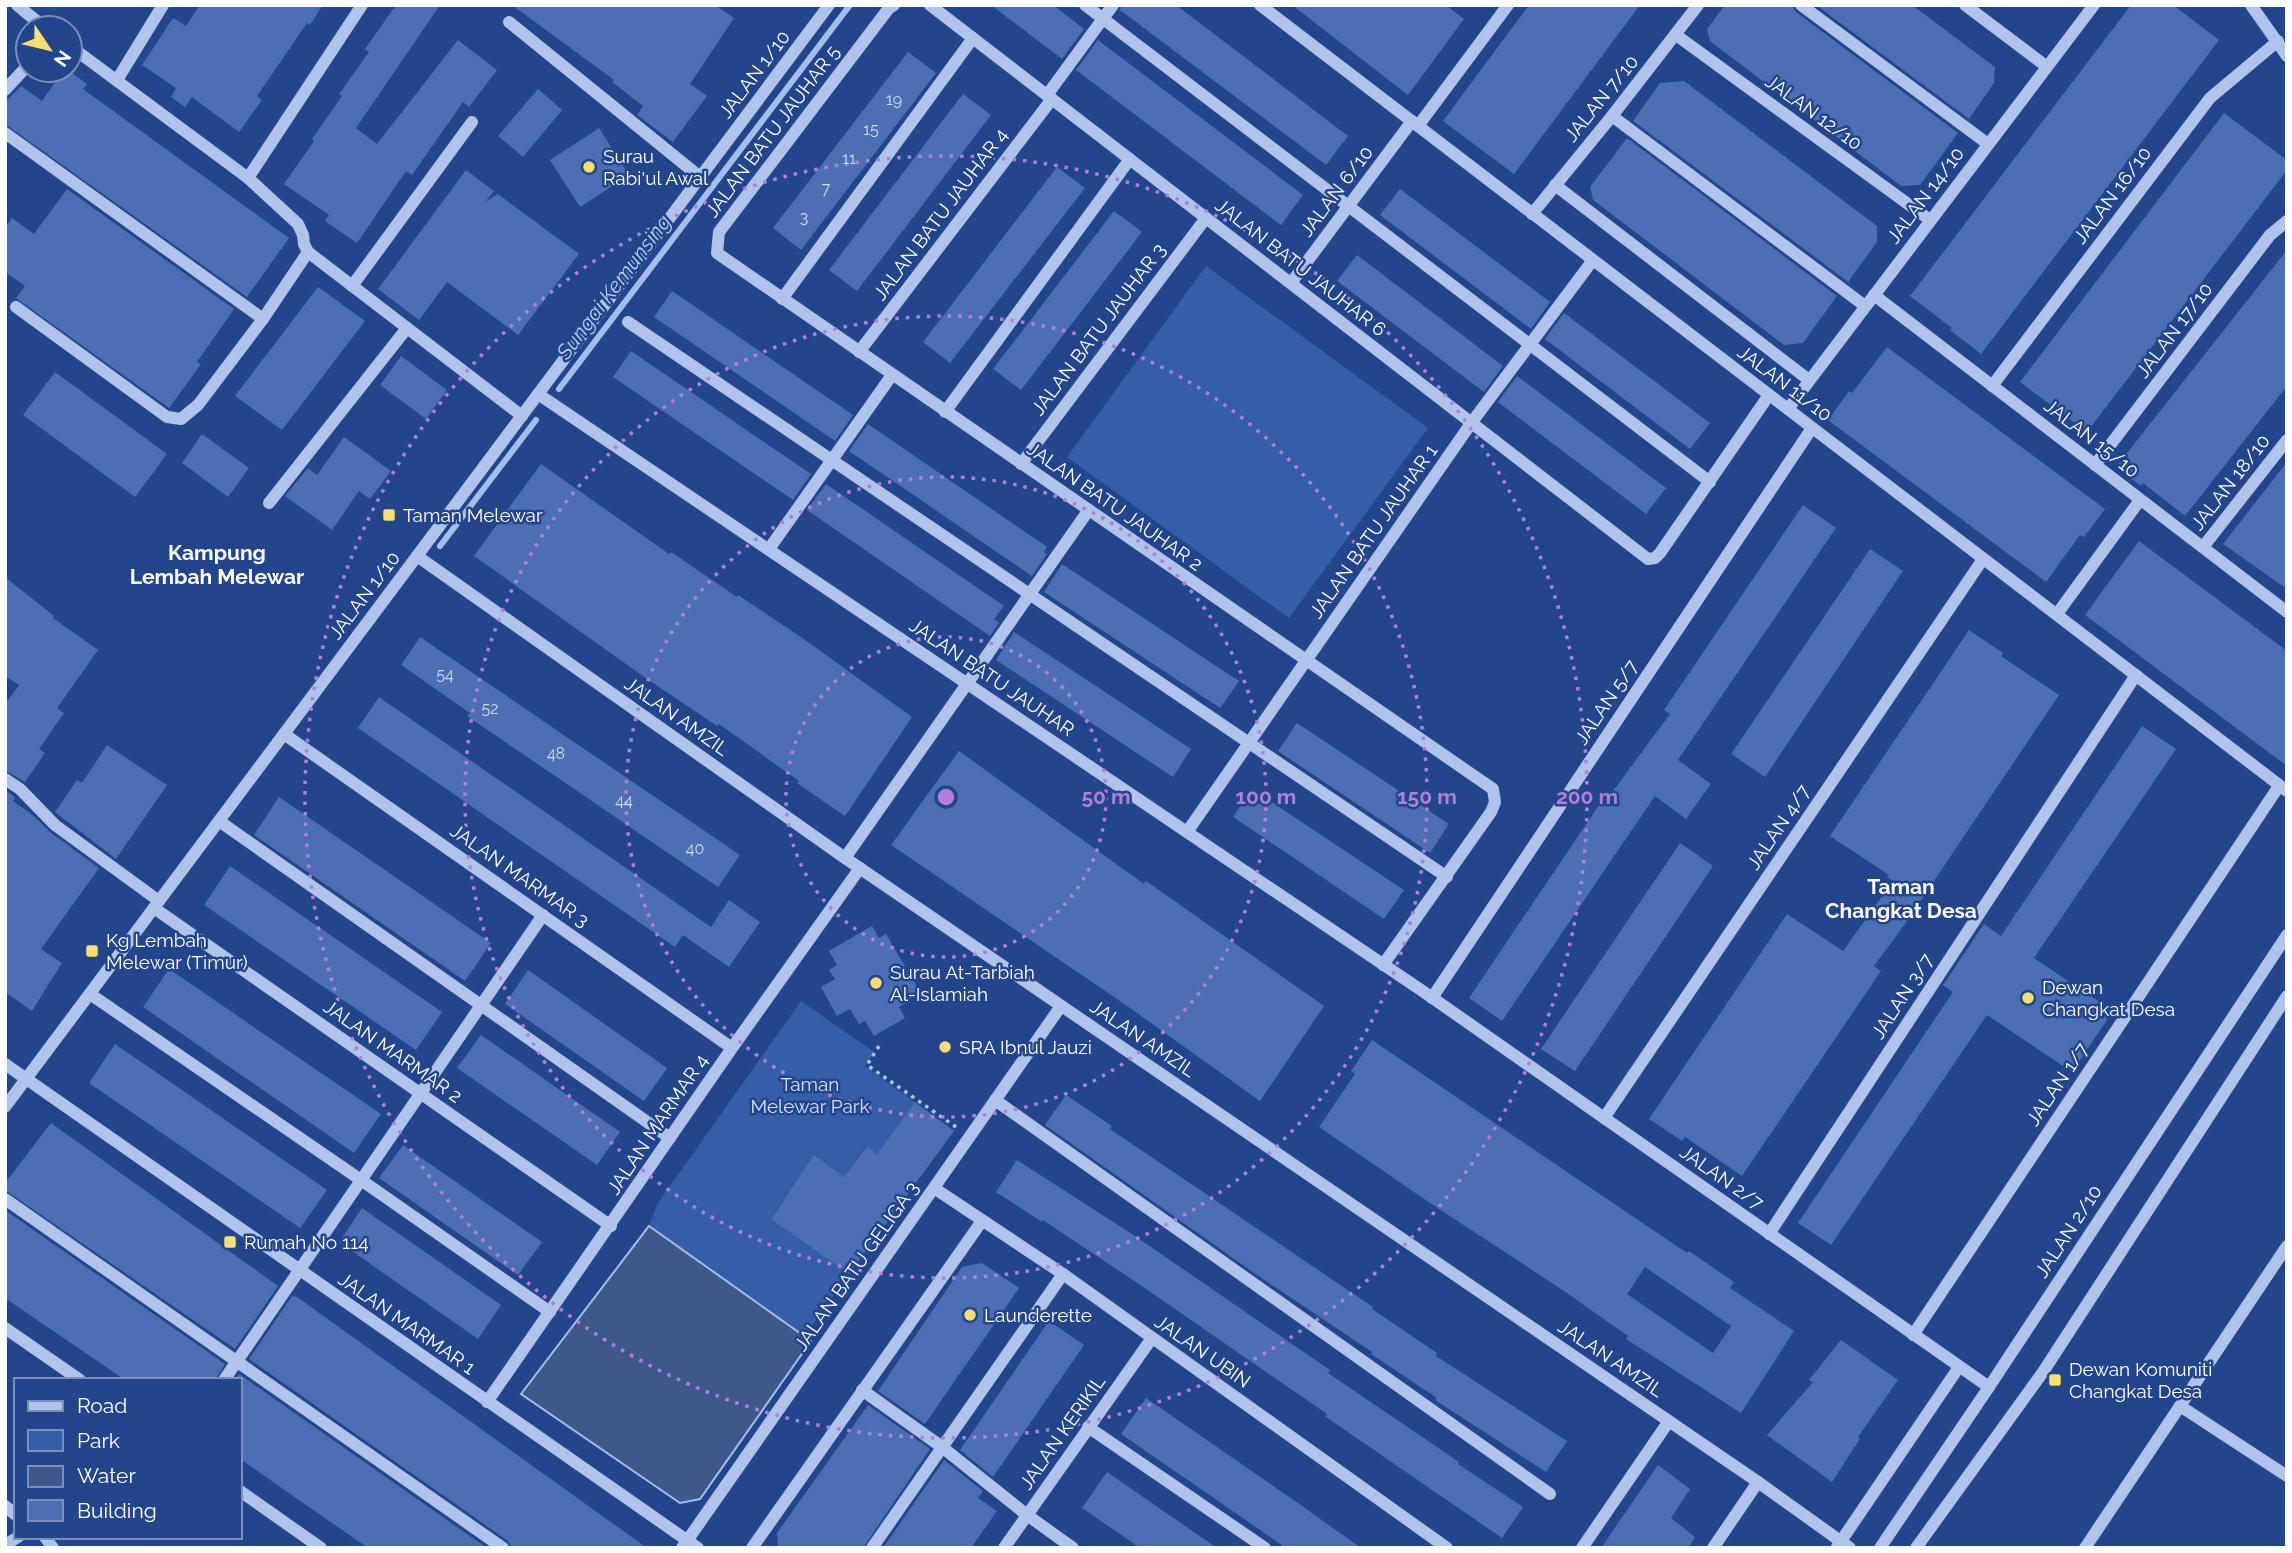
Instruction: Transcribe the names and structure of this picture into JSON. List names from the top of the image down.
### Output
{
  "streets": {
    "street": [
      "JALAN 1/10",
      "JALAN 7/10",
      "JALAN 12/10",
      "JALAN BATU JAUHAR 5",
      "JALAN 6/10",
      "JALAN 14/10",
      "JALAN 16/10",
      "JALAN BATU JAUHAR 4",
      "JALAN BATU JAUHAR 6",
      "JALAN BATU JAUHAR 3",
      "JALAN 17/10",
      "JALAN 11/10",
      "JALAN 15/10",
      "JALAN 18/10",
      "JALAN BATU JAUHAR 2",
      "JALAN BATU JAUHAR 1",
      "JALAN BATU JAUHAR",
      "JALAN 5/7",
      "JALAN AMZIL",
      "JALAN 4/7",
      "JALAN MARMAR 3",
      "JALAN 3/7",
      "JALAN MARMAR 2",
      "JALAN 1/7",
      "JALAN MARMAR 4",
      "JALAN 2/7",
      "JALAN 2/10",
      "JALAN BATU GELIGA 3",
      "JALAN MARMAR 1",
      "JALAN UBIN",
      "JALAN KERIKIL"
    ]
  },
  "crossings": [
    ["JALAN 1/10", "JALAN BATU JAUHAR"],
    ["JALAN 1/10", "JALAN AMZIL"],
    ["JALAN 1/10", "JALAN MARMAR 3"],
    ["JALAN 1/10", "JALAN MARMAR 2"],
    ["JALAN 1/10", "JALAN MARMAR 1"],
    ["JALAN 7/10", "JALAN 12/10"],
    ["JALAN 7/10", "JALAN 11/10"],
    ["JALAN 7/10", "JALAN 15/10"],
    ["JALAN 12/10", "JALAN 14/10"],
    ["JALAN BATU JAUHAR 5", "JALAN BATU JAUHAR 2"],
    ["JALAN 6/10", "JALAN BATU JAUHAR 6"],
    ["JALAN 6/10", "JALAN 11/10"],
    ["JALAN 14/10", "JALAN 11/10"],
    ["JALAN 14/10", "JALAN 15/10"],
    ["JALAN 16/10", "JALAN 15/10"],
    ["JALAN BATU JAUHAR 4", "JALAN BATU JAUHAR 6"],
    ["JALAN BATU JAUHAR 4", "JALAN BATU JAUHAR 2"],
    ["JALAN BATU JAUHAR 6", "JALAN BATU JAUHAR 3"],
    ["JALAN BATU JAUHAR 6", "JALAN BATU JAUHAR 1"],
    ["JALAN BATU JAUHAR 3", "JALAN BATU JAUHAR 2"],
    ["JALAN 17/10", "JALAN 15/10"],
    ["JALAN 11/10", "JALAN BATU JAUHAR 1"],
    ["JALAN 11/10", "JALAN 5/7"],
    ["JALAN 11/10", "JALAN 4/7"],
    ["JALAN 11/10", "JALAN 3/7"],
    ["JALAN 11/10", "JALAN 1/7"],
    ["JALAN 15/10", "JALAN 18/10"],
    ["JALAN BATU JAUHAR 2", "JALAN BATU JAUHAR 1"],
    ["JALAN BATU JAUHAR 1", "JALAN BATU JAUHAR"],
    ["JALAN BATU JAUHAR", "JALAN 5/7"],
    ["JALAN BATU JAUHAR", "JALAN 2/7"],
    ["JALAN 5/7", "JALAN 2/7"],
    ["JALAN AMZIL", "JALAN MARMAR 4"],
    ["JALAN AMZIL", "JALAN BATU GELIGA 3"],
    ["JALAN 4/7", "JALAN 2/7"],
    ["JALAN MARMAR 3", "JALAN MARMAR 4"],
    ["JALAN 3/7", "JALAN 2/7"],
    ["JALAN MARMAR 2", "JALAN MARMAR 4"],
    ["JALAN 1/7", "JALAN 2/7"],
    ["JALAN MARMAR 4", "JALAN MARMAR 1"],
    ["JALAN 2/7", "JALAN 2/10"],
    ["JALAN BATU GELIGA 3", "JALAN MARMAR 1"],
    ["JALAN BATU GELIGA 3", "JALAN UBIN"],
    ["JALAN UBIN", "JALAN KERIKIL"]
  ],
  "districts": ["Kampung Lembah Melewar", "Taman Changkat Desa"],
  "water": ["Sungai Kemunsing"],
  "parks": ["Taman Melewar Park"],
  "places": {
    "other": [
      "Surau Rabi'ul Awal",
      "Surau At-Tarbiah Al-Islamiah",
      "Dewan Changkat Desa",
      "SRA Ibnul Jauzi",
      "Launderette"
    ],
    "transit": [
      "Taman Melewar",
      "Kg Lembah Melewar (Timur)",
      "Rumah No 114",
      "Dewan Komuniti Changkat Desa"
    ]
  },
  "house_numbers": [
    "19",
    "15",
    "11",
    "7",
    "3",
    "54",
    "52",
    "48",
    "44",
    "40"
  ],
  "legend": [
    "Road",
    "Park",
    "Water",
    "Building"
  ],
  "north": "bottom right",
  "rings": [
    "50 m",
    "100 m",
    "150 m",
    "200 m"
  ]
}
